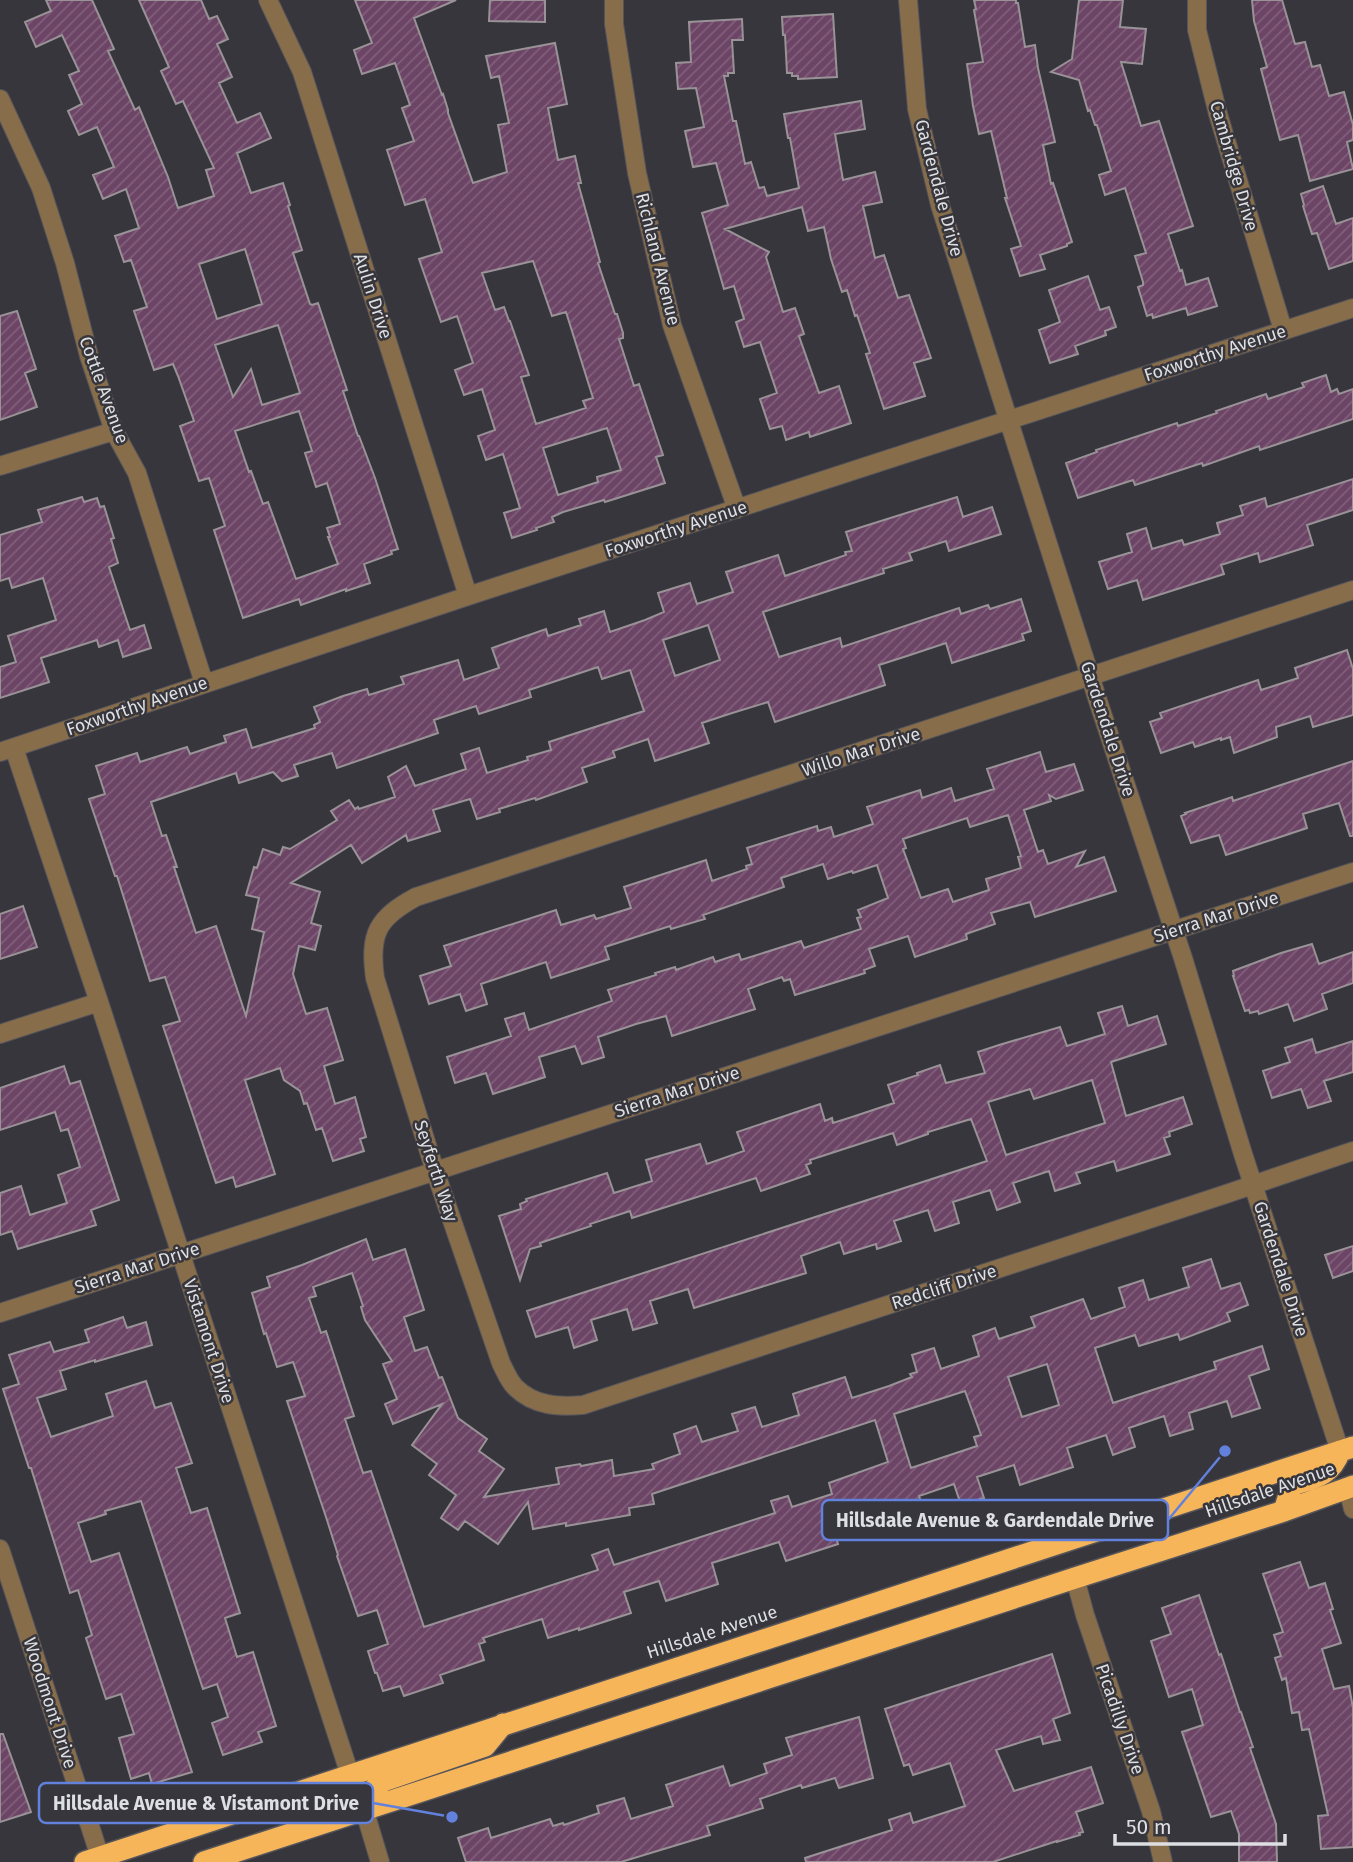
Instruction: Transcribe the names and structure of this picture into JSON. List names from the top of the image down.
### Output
{
  "streets": {
    "highway": ["Hillsdale Avenue"],
    "street": [
      "Cambridge Drive",
      "Gardendale Drive",
      "Richland Avenue",
      "Aulin Drive",
      "Foxworthy Avenue",
      "Cottle Avenue",
      "Willo Mar Drive",
      "Sierra Mar Drive",
      "Seyferth Way",
      "Redcliff Drive",
      "Vistamont Drive",
      "Woodmont Drive",
      "Picadilly Drive"
    ]
  },
  "crossings": [
    ["Cambridge Drive", "Foxworthy Avenue"],
    ["Gardendale Drive", "Foxworthy Avenue"],
    ["Gardendale Drive", "Willo Mar Drive"],
    ["Gardendale Drive", "Sierra Mar Drive"],
    ["Gardendale Drive", "Redcliff Drive"],
    ["Gardendale Drive", "Hillsdale Avenue"],
    ["Richland Avenue", "Foxworthy Avenue"],
    ["Aulin Drive", "Foxworthy Avenue"],
    ["Foxworthy Avenue", "Cottle Avenue"],
    ["Foxworthy Avenue", "Vistamont Drive"],
    ["Willo Mar Drive", "Seyferth Way"],
    ["Sierra Mar Drive", "Seyferth Way"],
    ["Sierra Mar Drive", "Vistamont Drive"],
    ["Seyferth Way", "Redcliff Drive"],
    ["Vistamont Drive", "Hillsdale Avenue"],
    ["Hillsdale Avenue", "Woodmont Drive"],
    ["Hillsdale Avenue", "Picadilly Drive"]
  ],
  "places": ["Hillsdale Avenue & Gardendale Drive", "Hillsdale Avenue & Vistamont Drive"],
  "scale_bar": "50 m"
}
